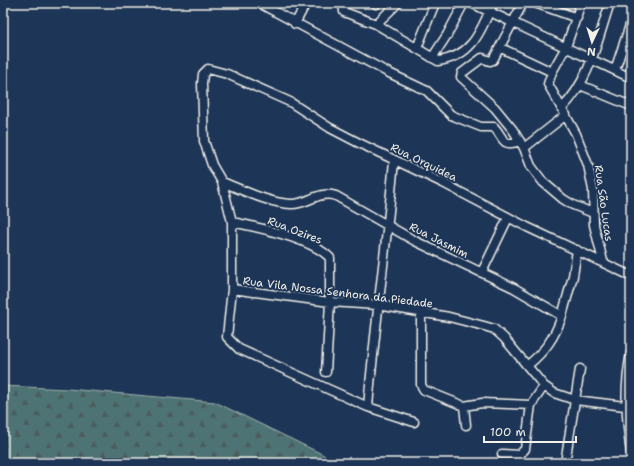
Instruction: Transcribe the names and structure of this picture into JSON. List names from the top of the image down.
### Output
{
  "streets": {
    "street": [
      "Rua Orquidea",
      "Rua São Lucas",
      "Rua Ozires",
      "Rua Jasmim",
      "Rua Vila Nossa Senhora da Piedade"
    ]
  },
  "crossings": [
    ["Rua Orquidea", "Rua São Lucas"],
    ["Rua Orquidea", "Rua Jasmim"],
    ["Rua Ozires", "Rua Vila Nossa Senhora da Piedade"]
  ],
  "scale_bar": "100 m",
  "north": "bottom"
}
